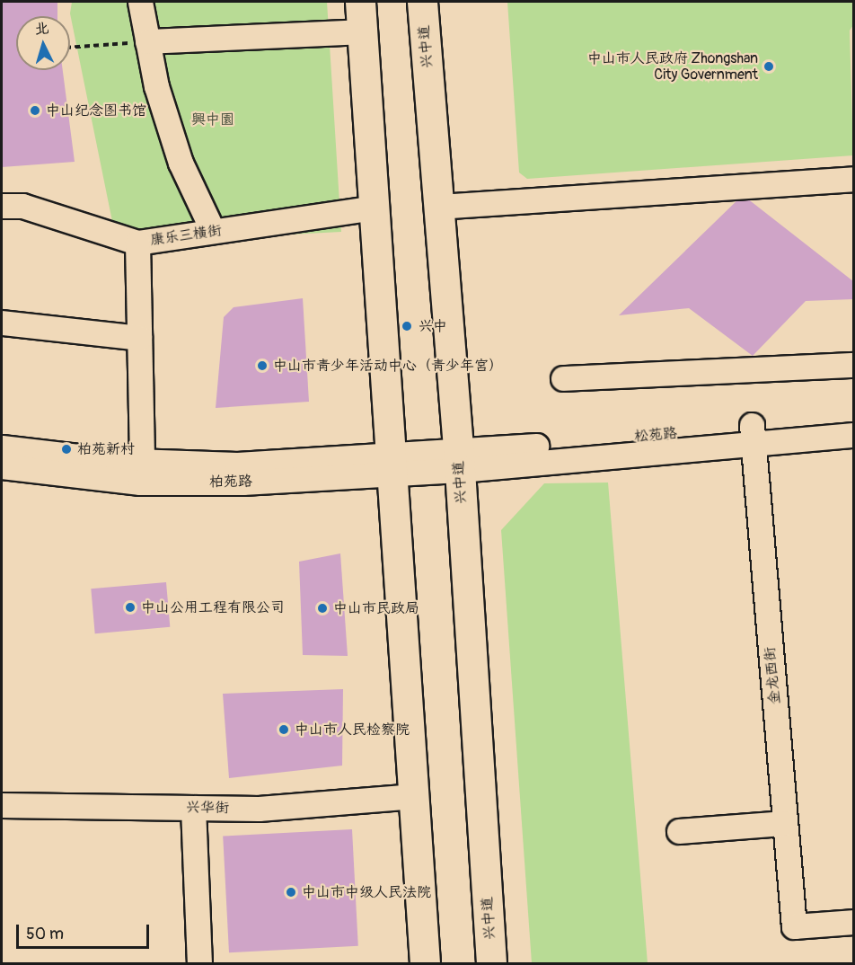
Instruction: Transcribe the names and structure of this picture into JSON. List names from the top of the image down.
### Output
{
  "streets": {
    "main road": ["兴中道"],
    "street": [
      "康乐三横街",
      "松苑路",
      "柏苑路",
      "金龙西街",
      "兴华街"
    ]
  },
  "crossings": [
    ["兴中道", "松苑路"],
    ["兴中道", "柏苑路"],
    ["松苑路", "柏苑路"],
    ["松苑路", "金龙西街"]
  ],
  "parks": ["興中園"],
  "places": [
    "中山市人民政府 Zhongshan City Government",
    "中山纪念图书馆",
    "兴中",
    "中山市青少年活动中心（青少年宫）",
    "柏苑新村",
    "中山公用工程有限公司",
    "中山市民政局",
    "中山市人民检察院",
    "中山市中级人民法院"
  ],
  "scale_bar": "50 m",
  "north": "top"
}
